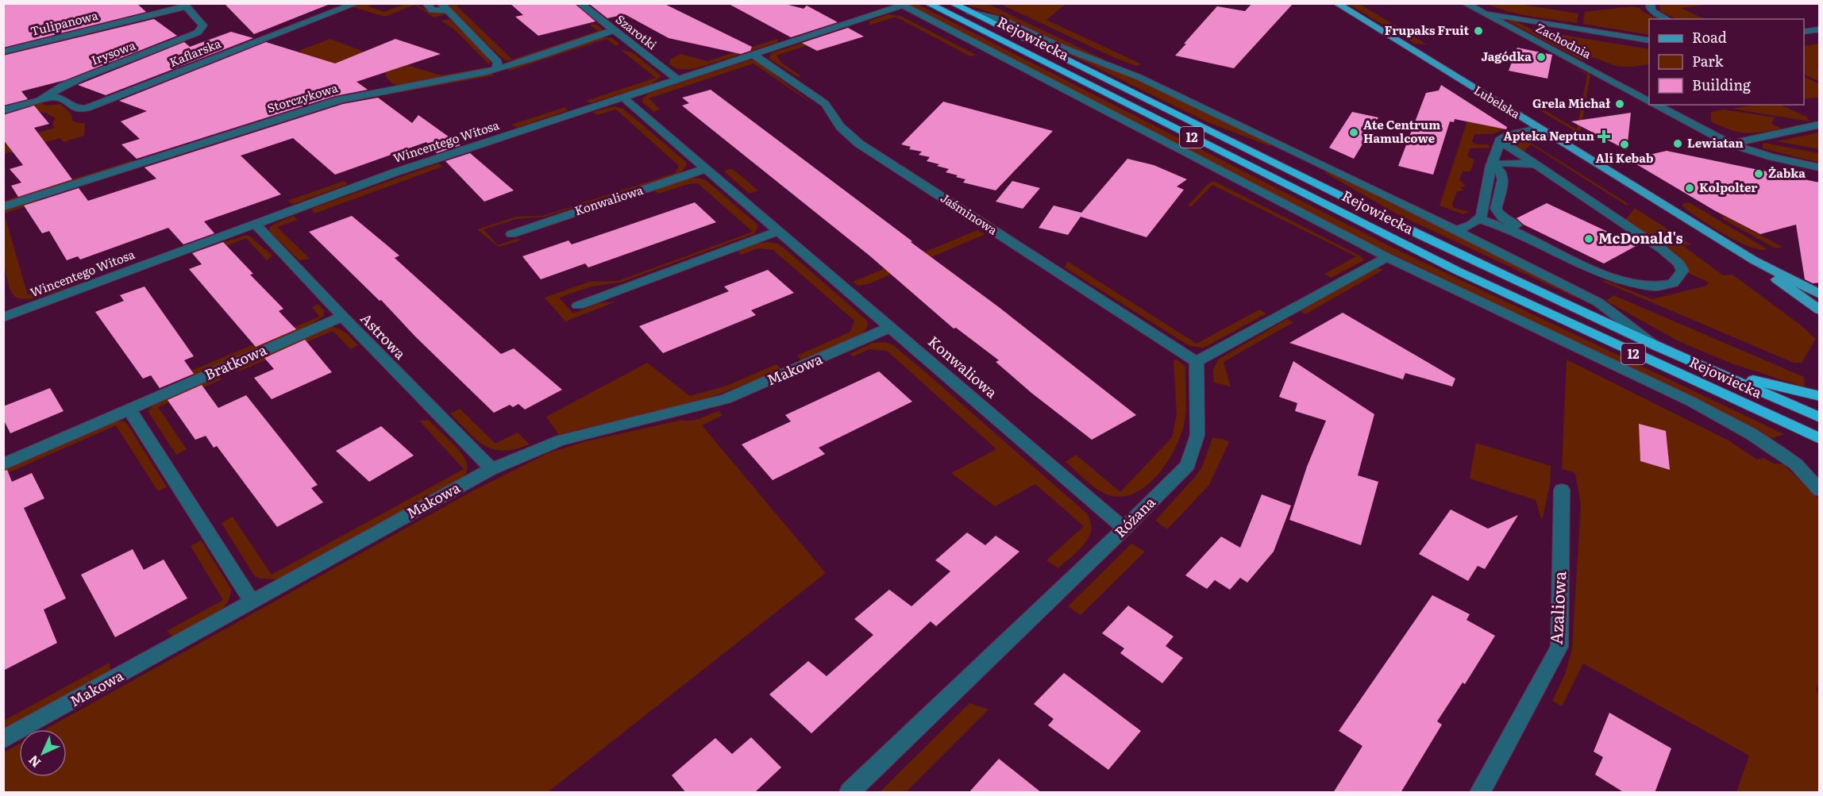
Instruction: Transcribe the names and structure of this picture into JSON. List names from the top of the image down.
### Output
{
  "streets": {
    "highway": ["Rejowiecka", "12"],
    "main road": ["Lubelska"],
    "street": [
      "Tulipanowa",
      "Szarotki",
      "Zachodnia",
      "Irysowa",
      "Kaflarska",
      "Storczykowa",
      "Wincentego Witosa",
      "Konwaliowa",
      "Jaśminowa",
      "Astrowa",
      "Bratkowa",
      "Makowa",
      "Różana",
      "Azaliowa"
    ]
  },
  "crossings": [
    ["Tulipanowa", "Irysowa"],
    ["Szarotki", "Storczykowa"],
    ["Szarotki", "Wincentego Witosa"],
    ["Irysowa", "Kaflarska"],
    ["Wincentego Witosa", "Konwaliowa"],
    ["Wincentego Witosa", "Jaśminowa"],
    ["Wincentego Witosa", "Astrowa"],
    ["Konwaliowa", "Makowa"],
    ["Konwaliowa", "Różana"],
    ["Jaśminowa", "Różana"],
    ["Astrowa", "Bratkowa"],
    ["Astrowa", "Makowa"]
  ],
  "places": {
    "other": [
      "Frupaks Fruit",
      "Jagódka",
      "Grela Michał",
      "Ate Centrum Hamulcowe",
      "Lewiatan",
      "Ali Kebab",
      "Żabka",
      "Kolpolter",
      "McDonald's"
    ],
    "health": ["Apteka Neptun"]
  },
  "legend": ["Road", "Park", "Building"],
  "north": "bottom left"
}
